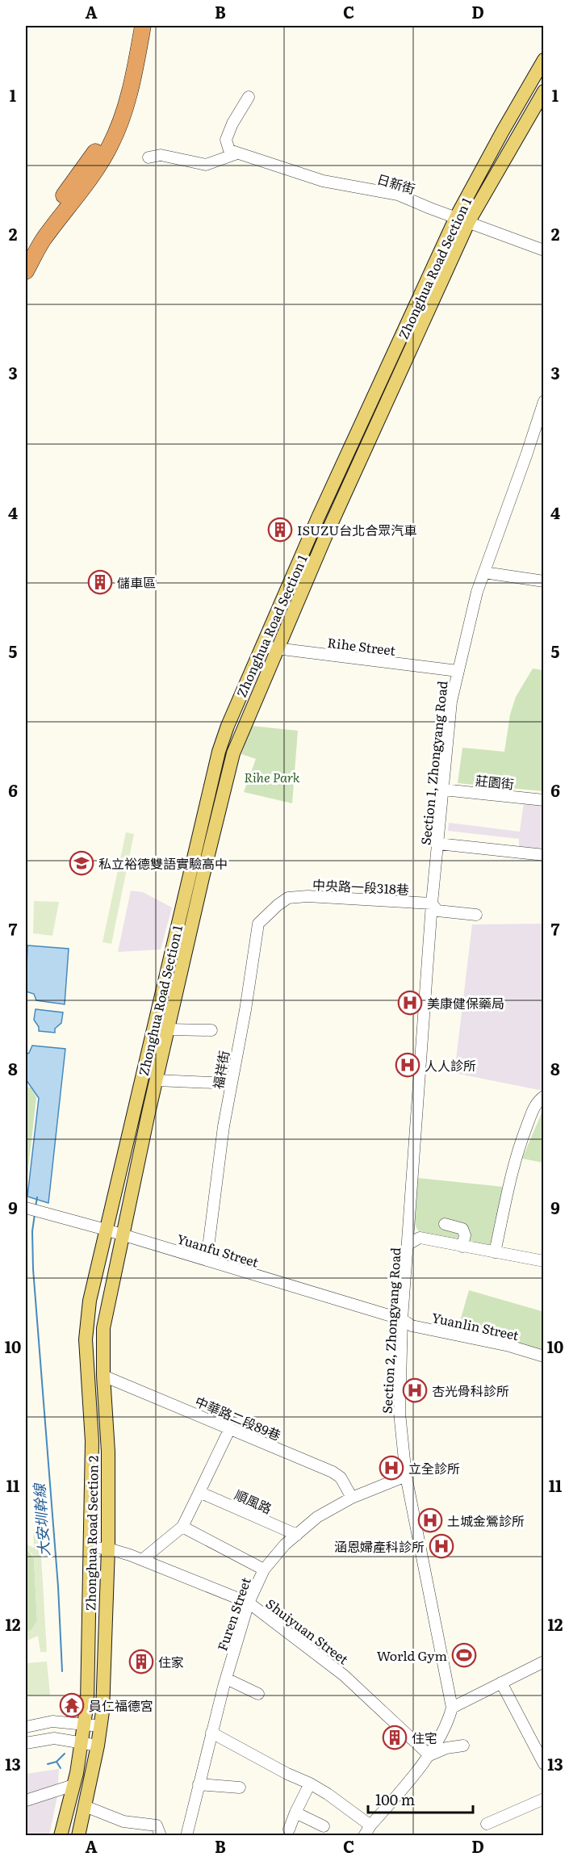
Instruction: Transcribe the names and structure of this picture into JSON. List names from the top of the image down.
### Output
{
  "streets": {
    "main road": ["Zhonghua Road Section 1", "Zhonghua Road Section 2"],
    "street": [
      "日新街",
      "Rihe Street",
      "Section 1, Zhongyang Road",
      "莊園街",
      "中央路一段318巷",
      "福祥街",
      "Yuanfu Street",
      "Yuanlin Street",
      "Section 2, Zhongyang Road",
      "中華路二段89巷",
      "順風路",
      "Furen Street",
      "Shuiyuan Street"
    ]
  },
  "crossings": [
    ["日新街", "Zhonghua Road Section 1"],
    ["Zhonghua Road Section 1", "Rihe Street"],
    ["Zhonghua Road Section 1", "Yuanfu Street"],
    ["Zhonghua Road Section 1", "Zhonghua Road Section 2"],
    ["Rihe Street", "Section 1, Zhongyang Road"],
    ["Section 1, Zhongyang Road", "莊園街"],
    ["Section 1, Zhongyang Road", "中央路一段318巷"],
    ["Section 1, Zhongyang Road", "Section 2, Zhongyang Road"],
    ["中央路一段318巷", "福祥街"],
    ["福祥街", "Yuanfu Street"],
    ["Yuanfu Street", "Yuanlin Street"],
    ["Yuanfu Street", "Section 2, Zhongyang Road"],
    ["Yuanfu Street", "Zhonghua Road Section 2"],
    ["Yuanlin Street", "Section 2, Zhongyang Road"],
    ["Section 2, Zhongyang Road", "Furen Street"],
    ["中華路二段89巷", "Zhonghua Road Section 2"],
    ["中華路二段89巷", "Furen Street"],
    ["順風路", "Furen Street"],
    ["Zhonghua Road Section 2", "Shuiyuan Street"],
    ["Furen Street", "Shuiyuan Street"]
  ],
  "water": ["大安圳幹線"],
  "parks": ["Rihe Park"],
  "places": {
    "building": [
      "ISUZU台北合眾汽車",
      "儲車區",
      "住家",
      "住宅"
    ],
    "school or university": ["私立裕德雙語實驗高中"],
    "hospital": [
      "美康健保藥局",
      "人人診所",
      "杏光骨科診所",
      "立全診所",
      "土城金鶯診所",
      "涵恩婦產科診所"
    ],
    "sports": ["World Gym"],
    "temple": ["員仁福德宮"]
  },
  "scale_bar": "100 m",
  "grid": {
    "columns": [
      "A",
      "B",
      "C",
      "D"
    ],
    "rows": [
      "1",
      "2",
      "3",
      "4",
      "5",
      "6",
      "7",
      "8",
      "9",
      "10",
      "11",
      "12",
      "13"
    ]
  }
}
